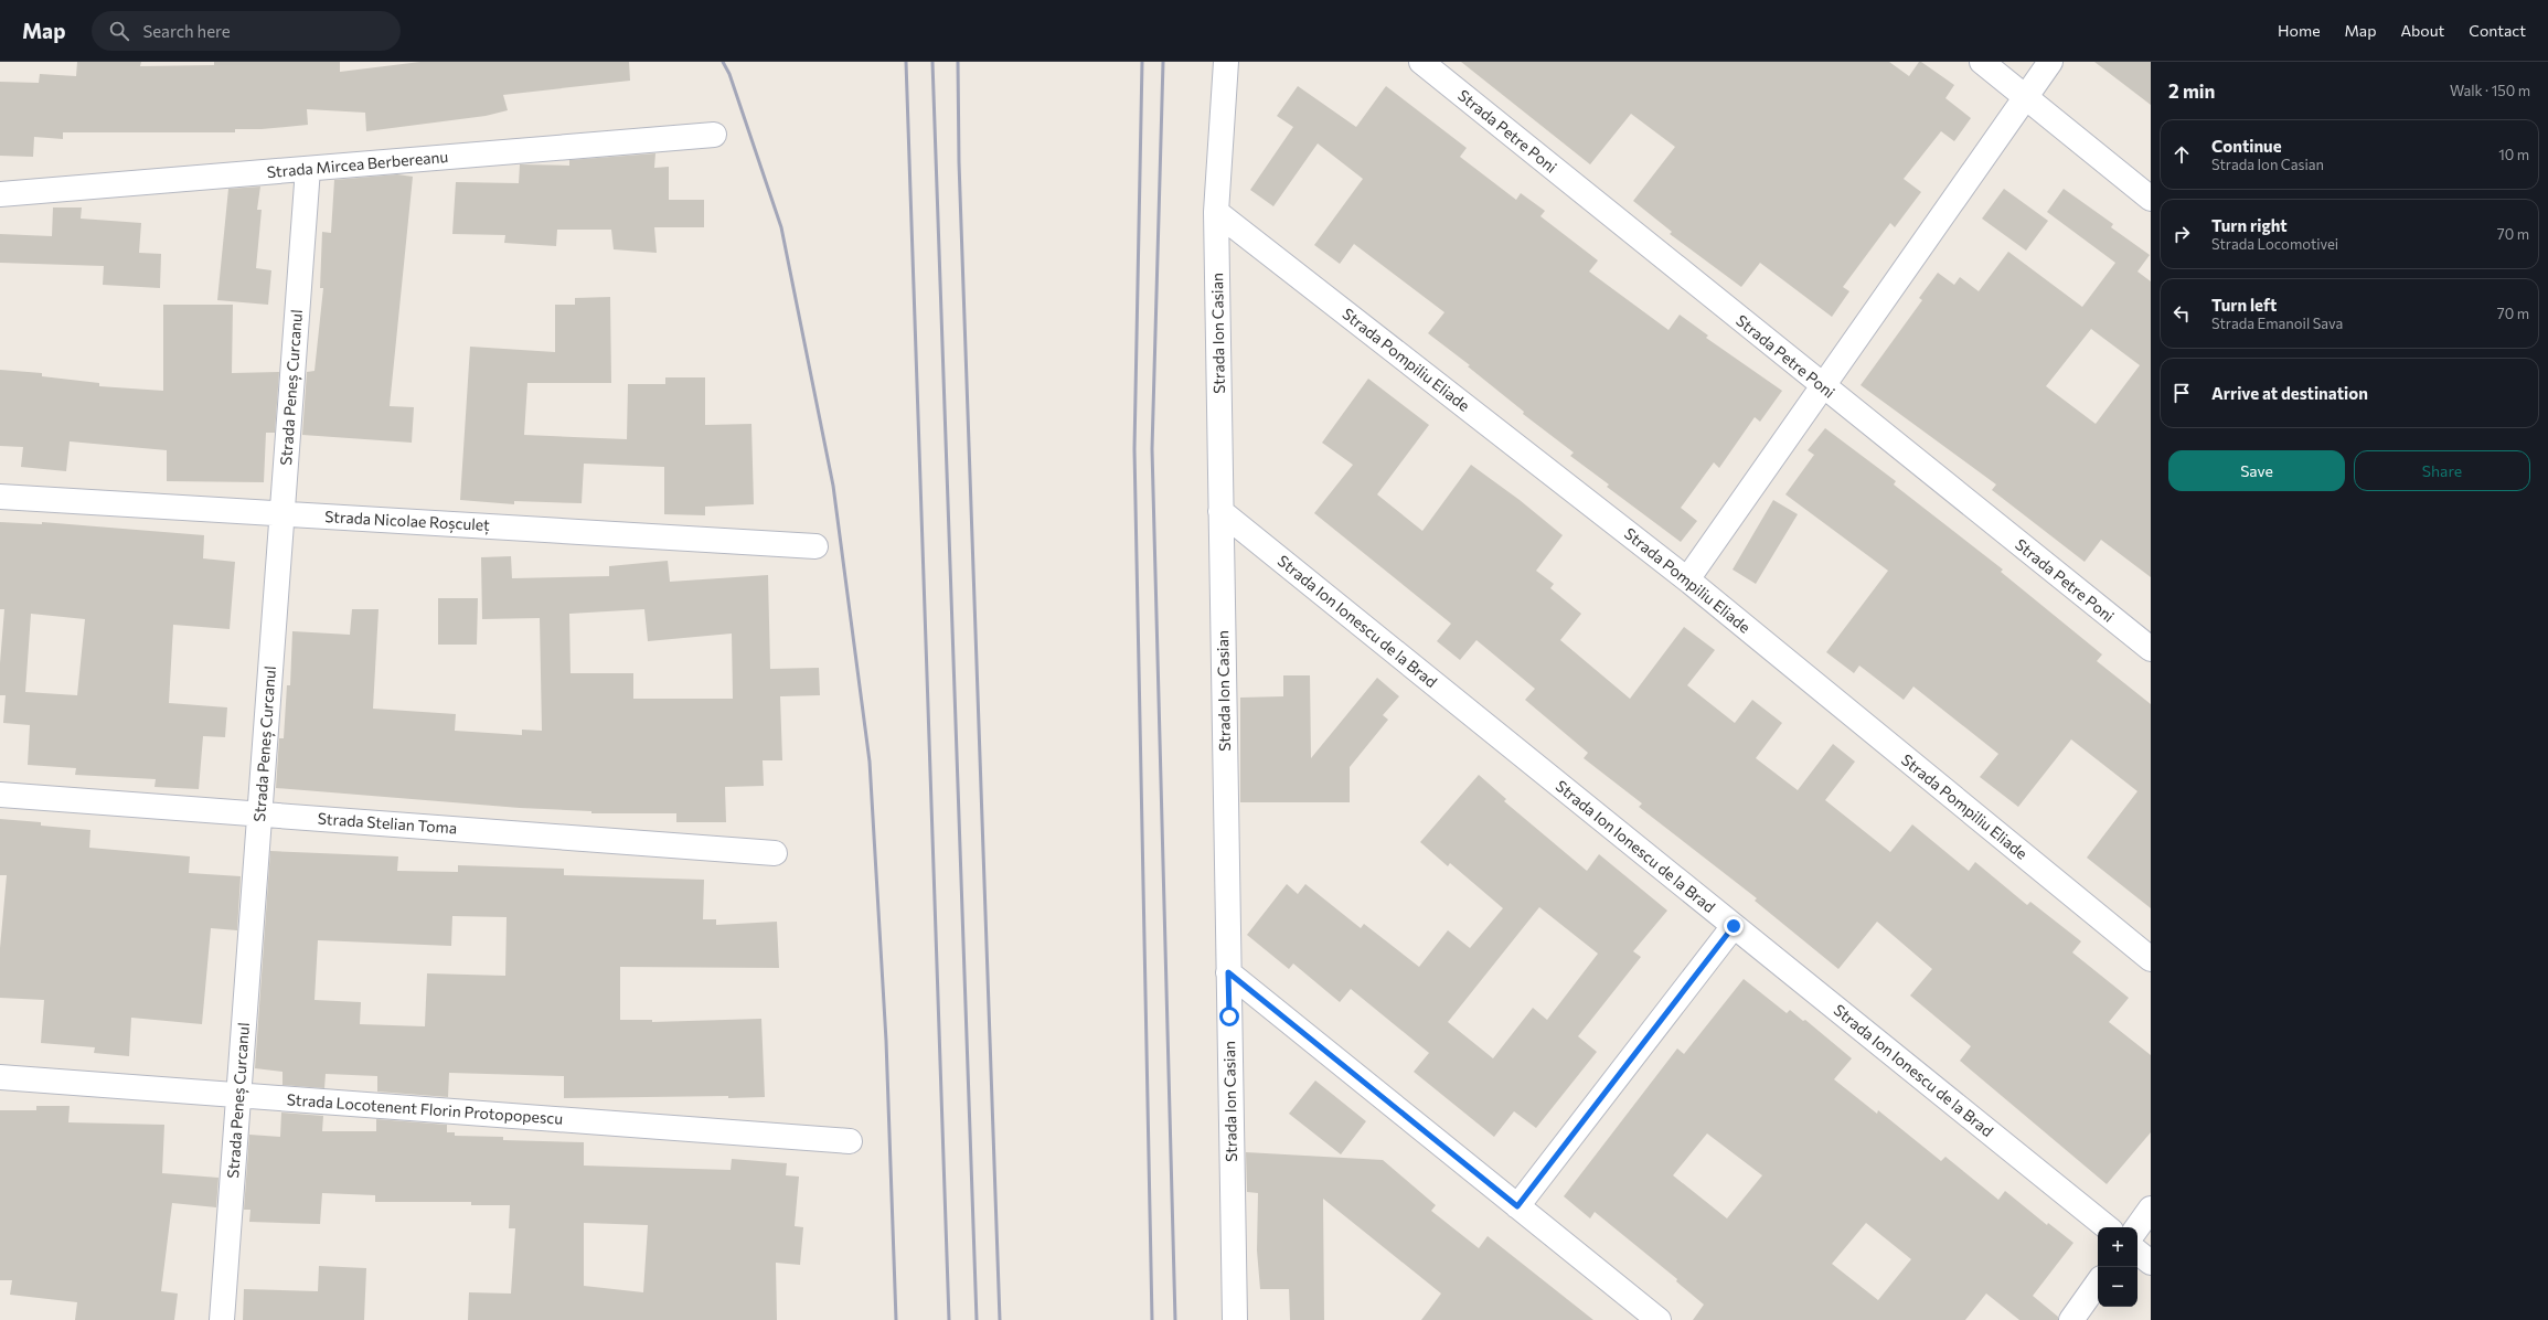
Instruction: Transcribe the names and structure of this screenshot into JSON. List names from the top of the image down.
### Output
{
  "streets": {
    "street": [
      "Strada Petre Poni",
      "Strada Mircea Berbereanu",
      "Strada Ion Casian",
      "Strada Pompiliu Eliade",
      "Strada Peneș Curcanul",
      "Strada Nicolae Roșculeț",
      "Strada Ion Ionescu de la Brad",
      "Strada Stelian Toma",
      "Strada Locotenent Florin Protopopescu"
    ]
  },
  "crossings": [
    ["Strada Mircea Berbereanu", "Strada Peneș Curcanul"],
    ["Strada Ion Casian", "Strada Pompiliu Eliade"],
    ["Strada Ion Casian", "Strada Ion Ionescu de la Brad"],
    ["Strada Peneș Curcanul", "Strada Nicolae Roșculeț"],
    ["Strada Peneș Curcanul", "Strada Stelian Toma"],
    ["Strada Peneș Curcanul", "Strada Locotenent Florin Protopopescu"]
  ],
  "page": {
    "header": "Map",
    "search": "Search here",
    "nav": [
      "Home",
      "Map",
      "About",
      "Contact"
    ],
    "heading": ["2 min", "Walk · 150 m"],
    "list": [
      ["Continue", "Strada Ion Casian", "10 m"],
      ["Turn right", "Strada Locomotivei", "70 m"],
      ["Turn left", "Strada Emanoil Sava", "70 m"],
      "Arrive at destination"
    ],
    "buttons": ["Save", "Share"],
    "map_buttons": ["+", "−"]
  }
}
